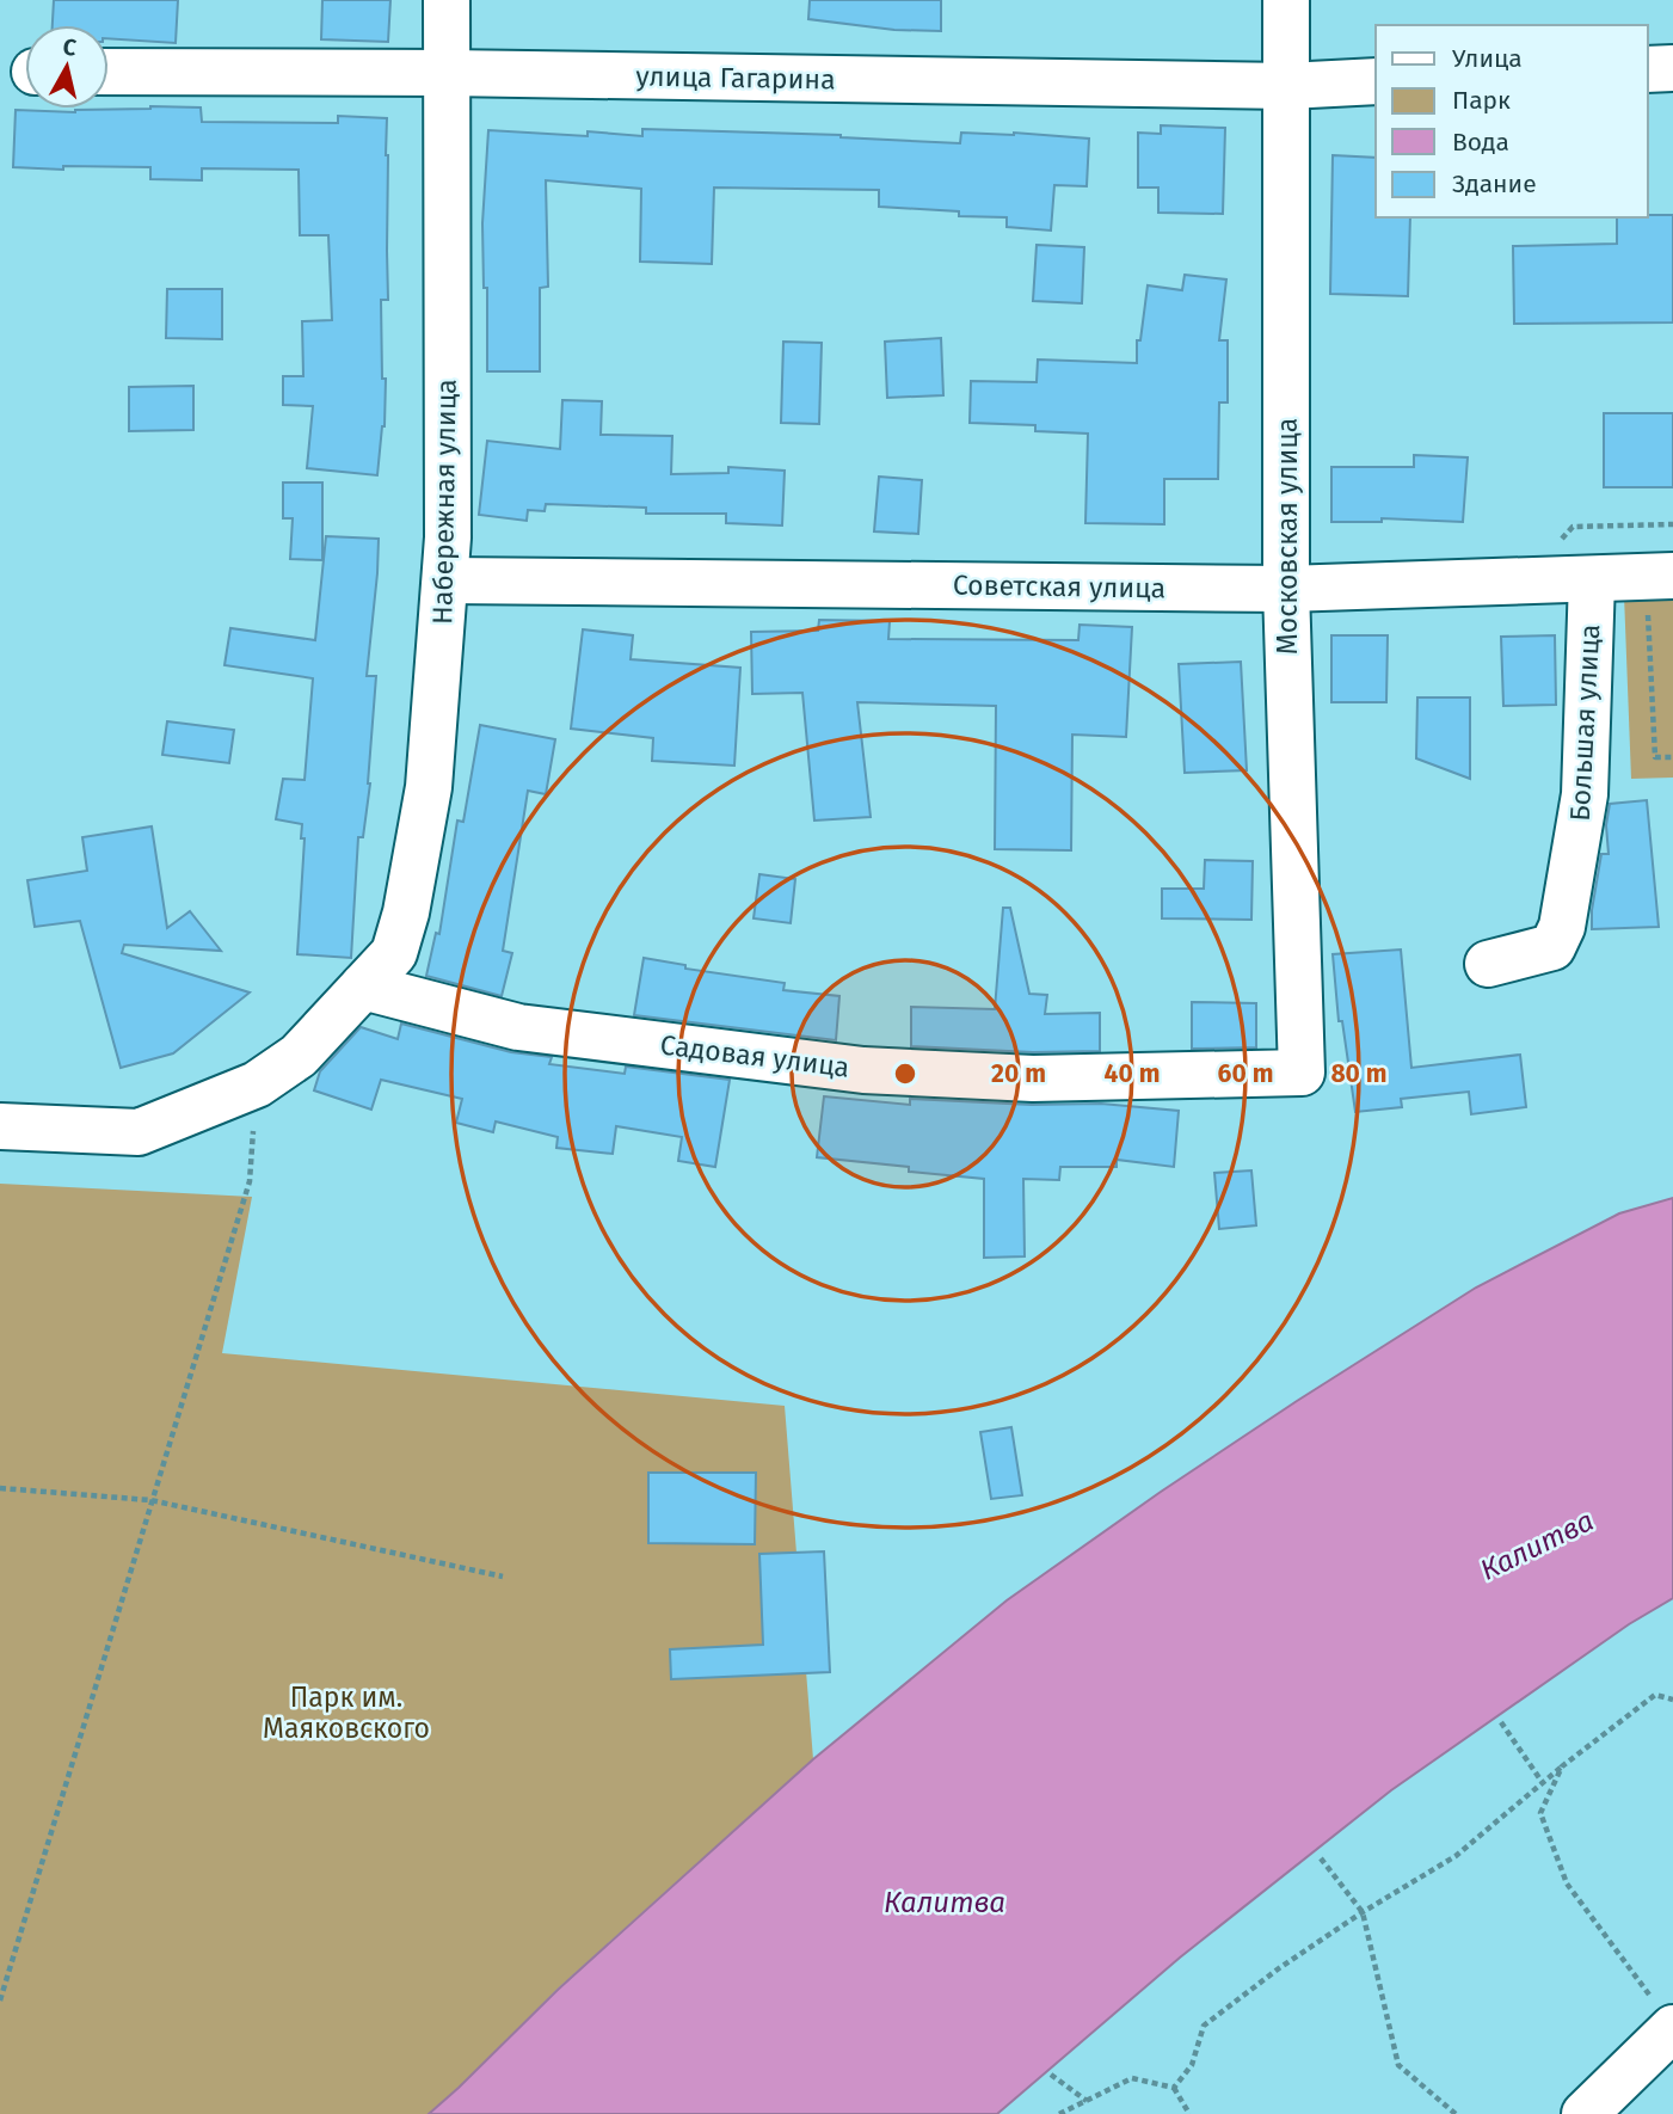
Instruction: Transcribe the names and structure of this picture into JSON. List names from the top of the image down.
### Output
{
  "streets": {
    "street": [
      "улица Гагарина",
      "Набережная улица",
      "Московская улица",
      "Советская улица",
      "Большая улица",
      "Садовая улица"
    ]
  },
  "crossings": [
    ["улица Гагарина", "Набережная улица"],
    ["улица Гагарина", "Московская улица"],
    ["Набережная улица", "Советская улица"],
    ["Набережная улица", "Садовая улица"],
    ["Московская улица", "Советская улица"],
    ["Московская улица", "Садовая улица"],
    ["Советская улица", "Большая улица"]
  ],
  "water": ["Калитва"],
  "parks": ["Парк им. Маяковского"],
  "legend": [
    "Улица",
    "Парк",
    "Вода",
    "Здание"
  ],
  "north": "top",
  "rings": [
    "20 m",
    "40 m",
    "60 m",
    "80 m"
  ]
}
